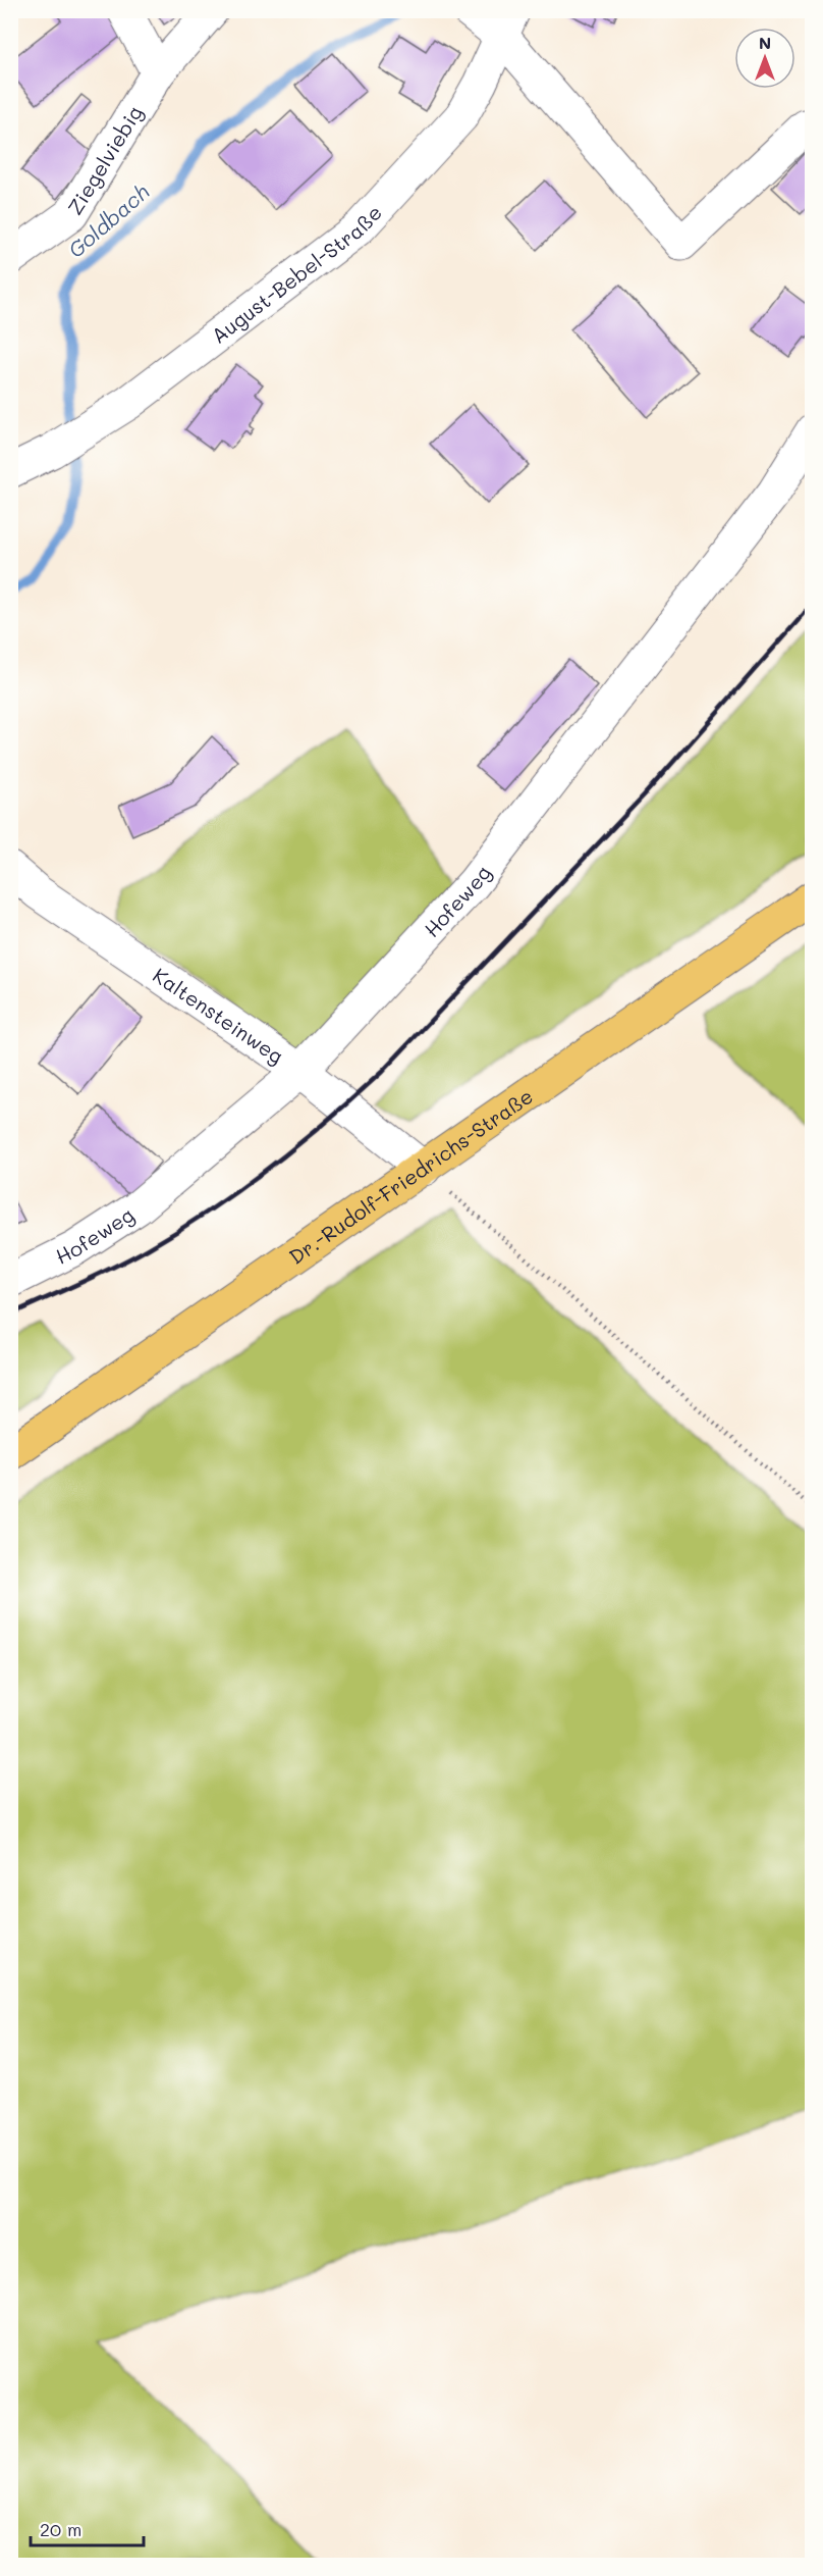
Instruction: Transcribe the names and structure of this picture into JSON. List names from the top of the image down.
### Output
{
  "streets": {
    "main road": ["Dr.-Rudolf-Friedrichs-Straße"],
    "street": [
      "Ziegelviebig",
      "August-Bebel-Straße",
      "Hofeweg",
      "Kaltensteinweg"
    ]
  },
  "crossings": [
    ["Hofeweg", "Kaltensteinweg"],
    ["Kaltensteinweg", "Dr.-Rudolf-Friedrichs-Straße"]
  ],
  "water": ["Goldbach"],
  "scale_bar": "20 m",
  "north": "top"
}
